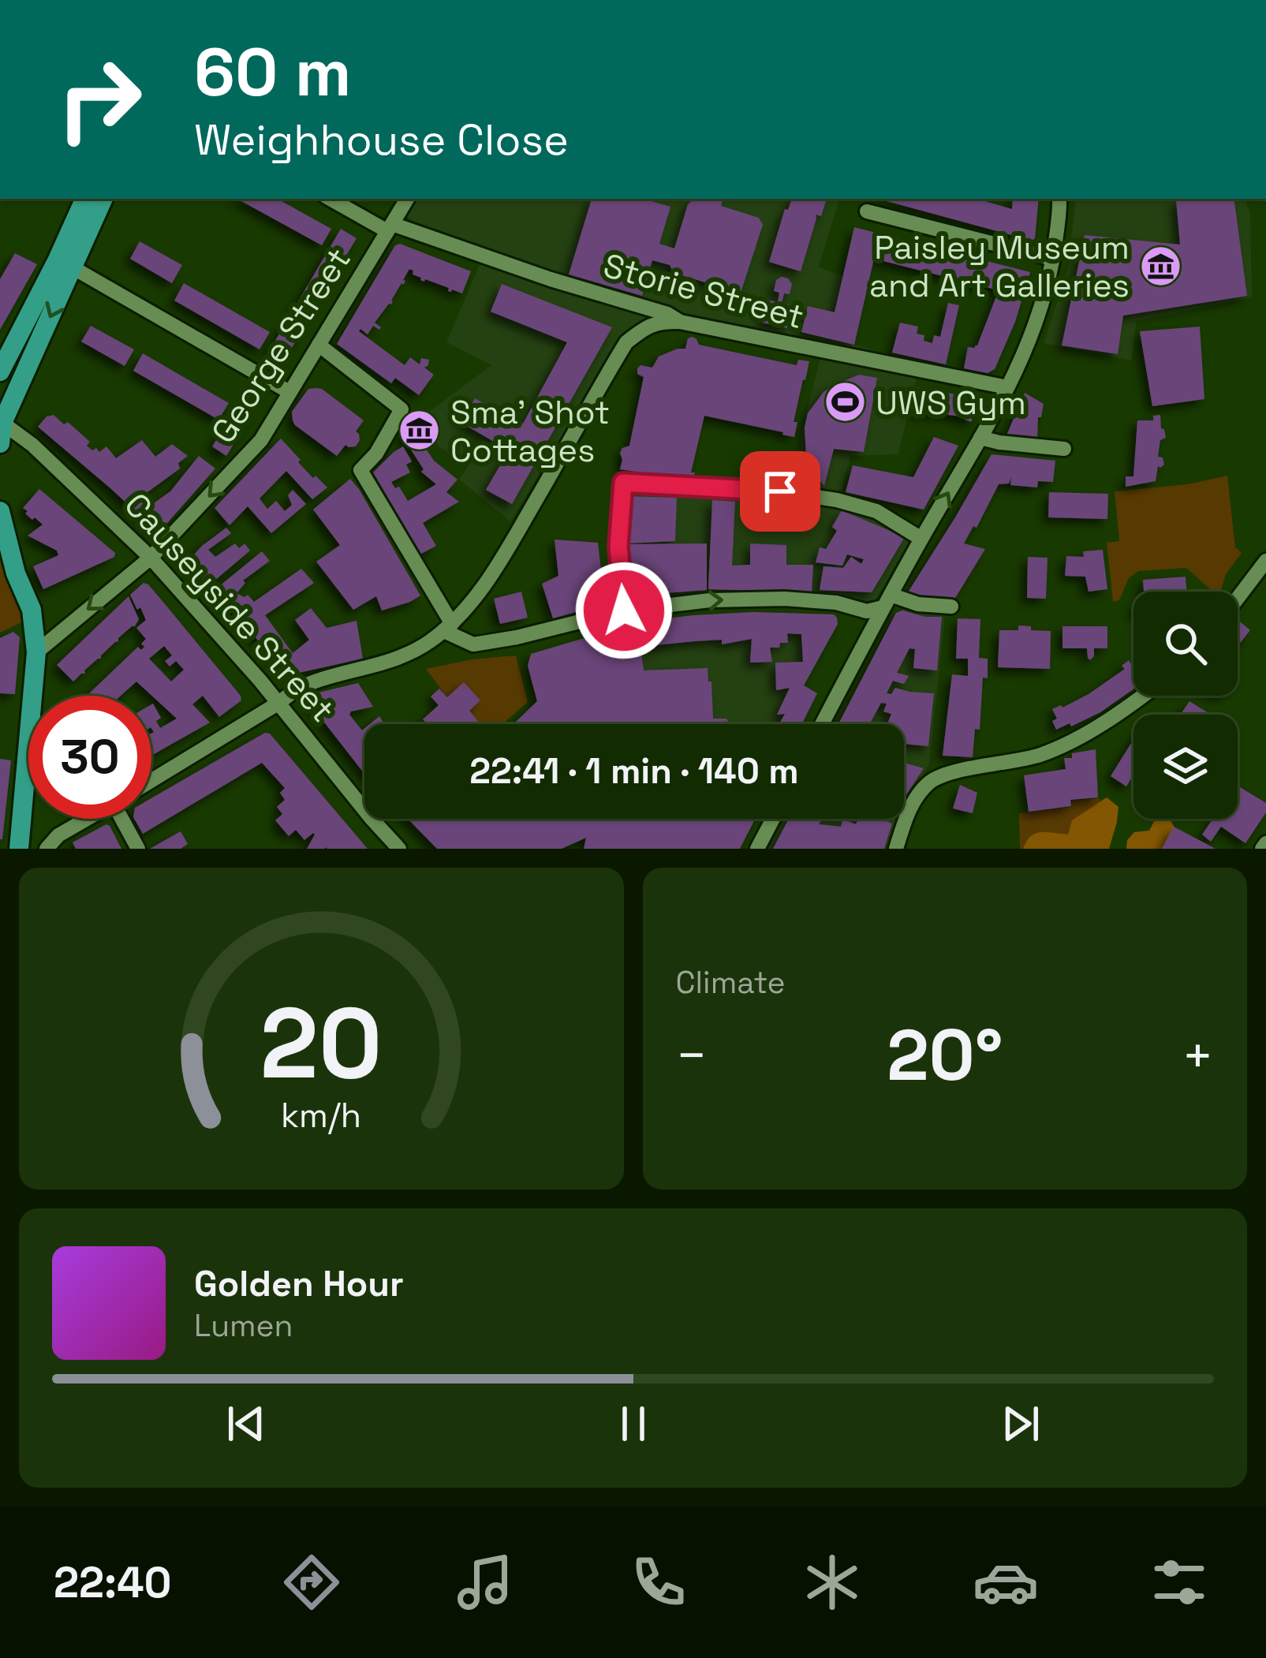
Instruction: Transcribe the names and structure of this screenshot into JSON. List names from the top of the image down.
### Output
{
  "streets": {
    "street": ["Storie Street", "George Street", "Causeyside Street"]
  },
  "crossings": [
    ["Storie Street", "George Street"],
    ["George Street", "Causeyside Street"]
  ],
  "one_way": ["George Street"],
  "places": {
    "museum": ["Paisley Museum and Art Galleries", "Sma' Shot Cottages"],
    "sports": ["UWS Gym"]
  },
  "page": {
    "turn": ["60 m", "Weighhouse Close"],
    "limit": "30",
    "trip": "22:41 · 1 min · 140 m",
    "tile": "Climate",
    "heat": ["−", "20°", "+"],
    "song": ["Golden Hour", "Lumen"],
    "tabs": "22:40",
    "gauge": ["20", "km/h"]
  }
}
